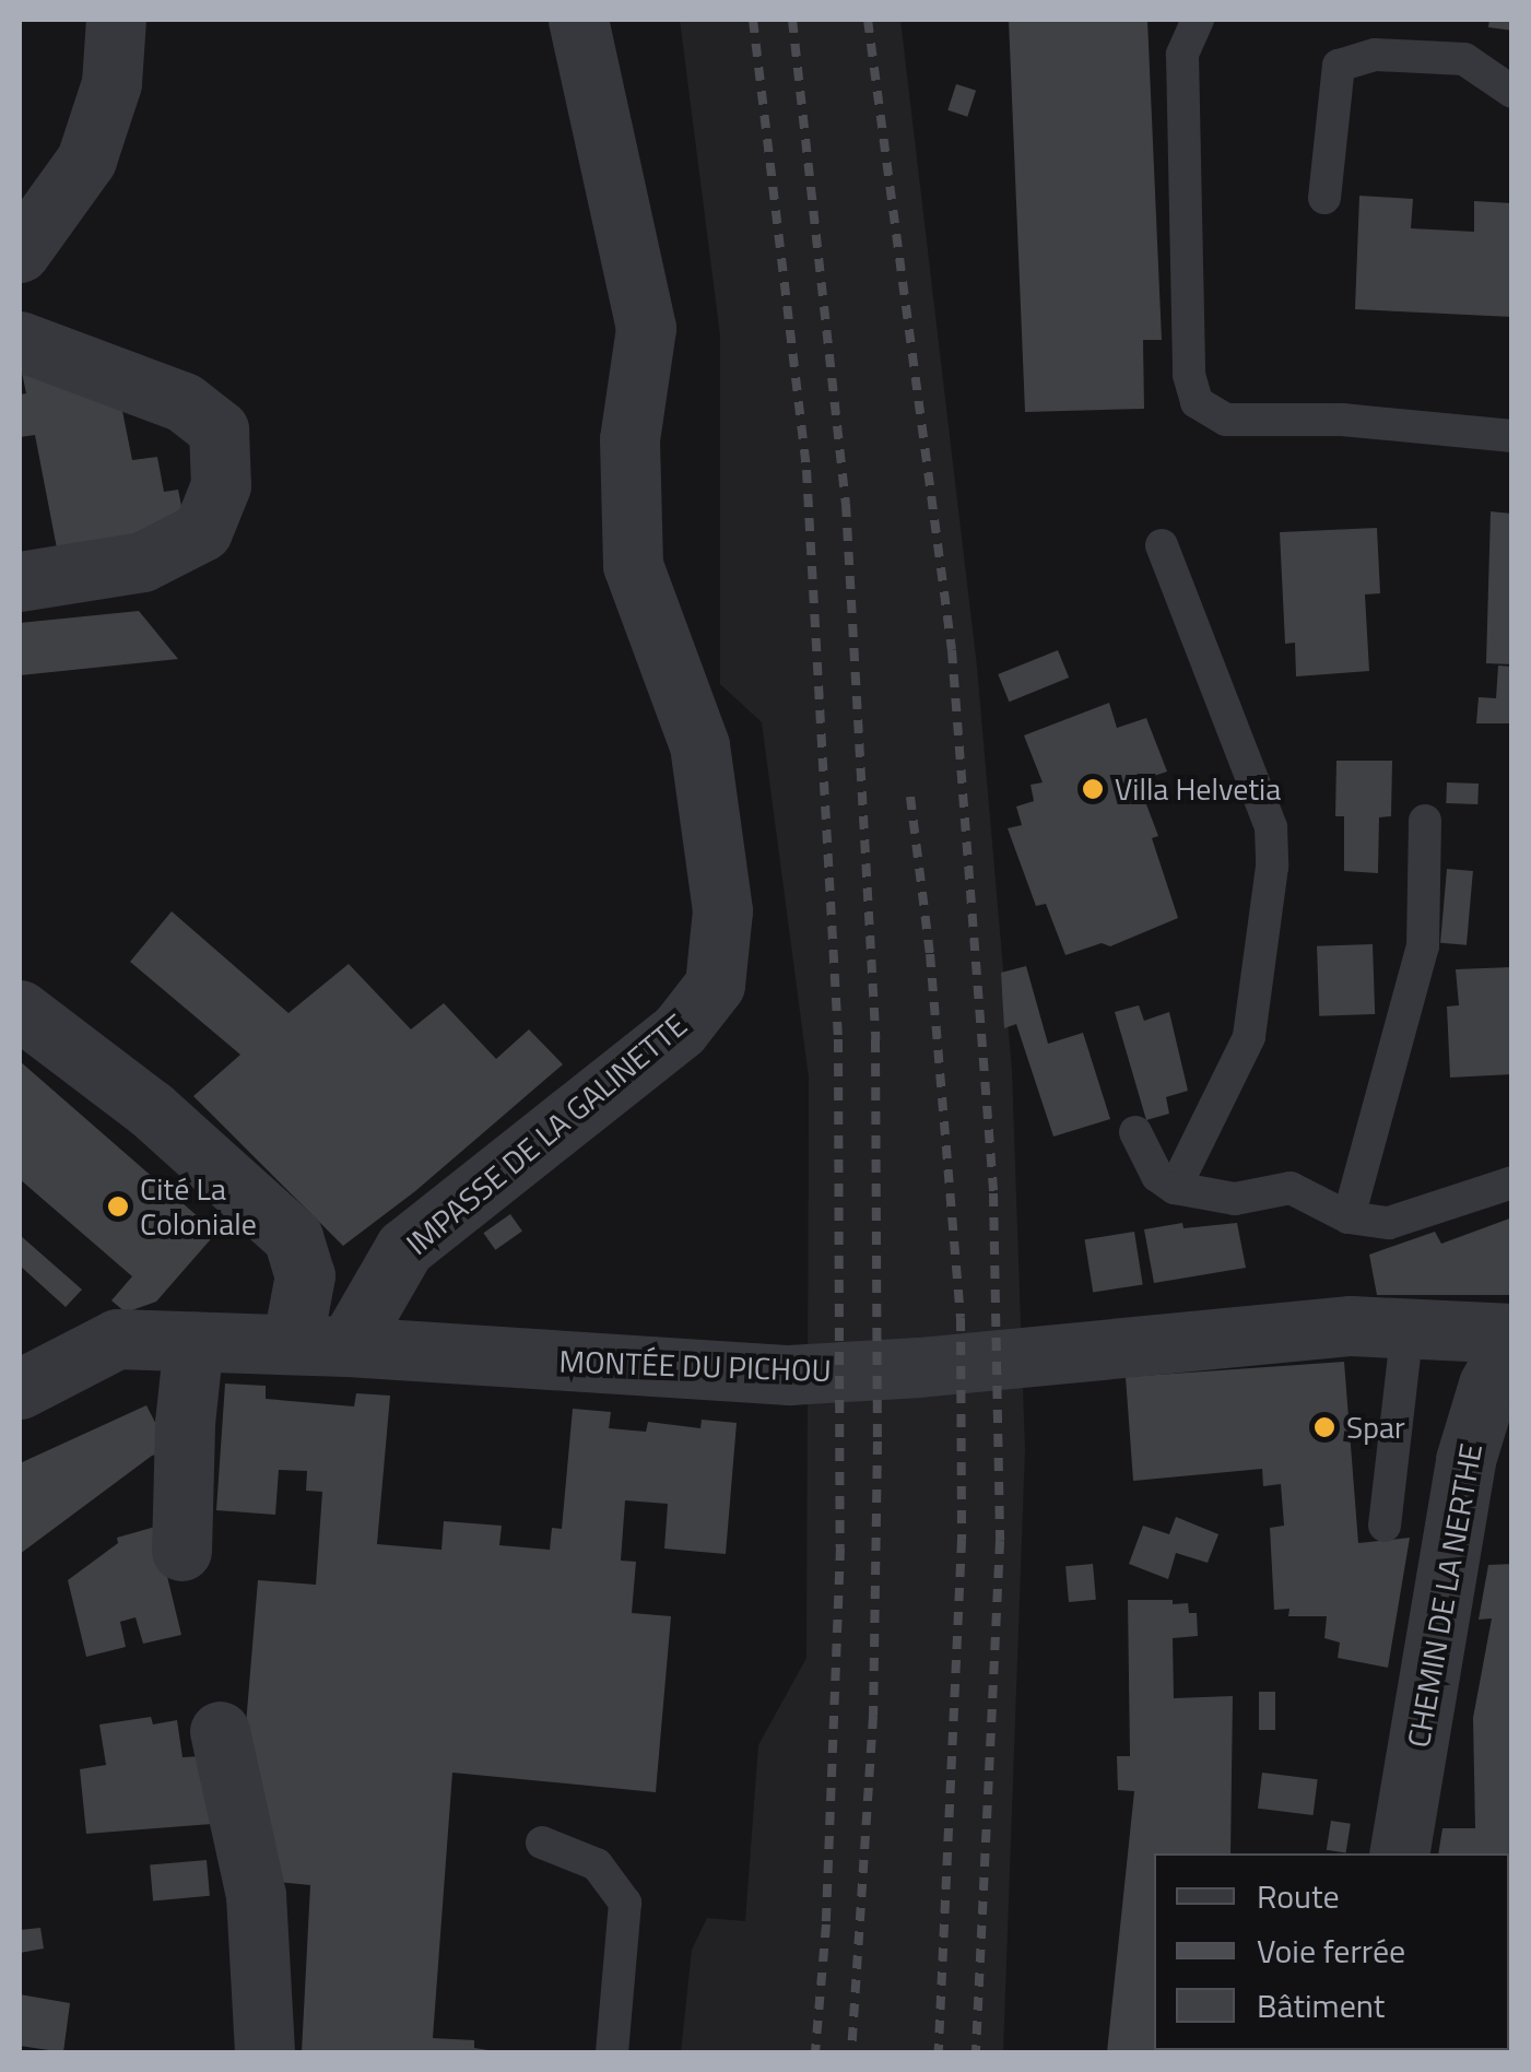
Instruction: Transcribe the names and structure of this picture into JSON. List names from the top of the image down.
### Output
{
  "streets": {
    "street": ["IMPASSE DE LA GALINETTE", "MONTÉE DU PICHOU", "CHEMIN DE LA NERTHE"]
  },
  "crossings": [
    ["IMPASSE DE LA GALINETTE", "MONTÉE DU PICHOU"],
    ["MONTÉE DU PICHOU", "CHEMIN DE LA NERTHE"]
  ],
  "places": ["Villa Helvetia", "Cité La Coloniale", "Spar"],
  "legend": ["Route", "Voie ferrée", "Bâtiment"]
}
